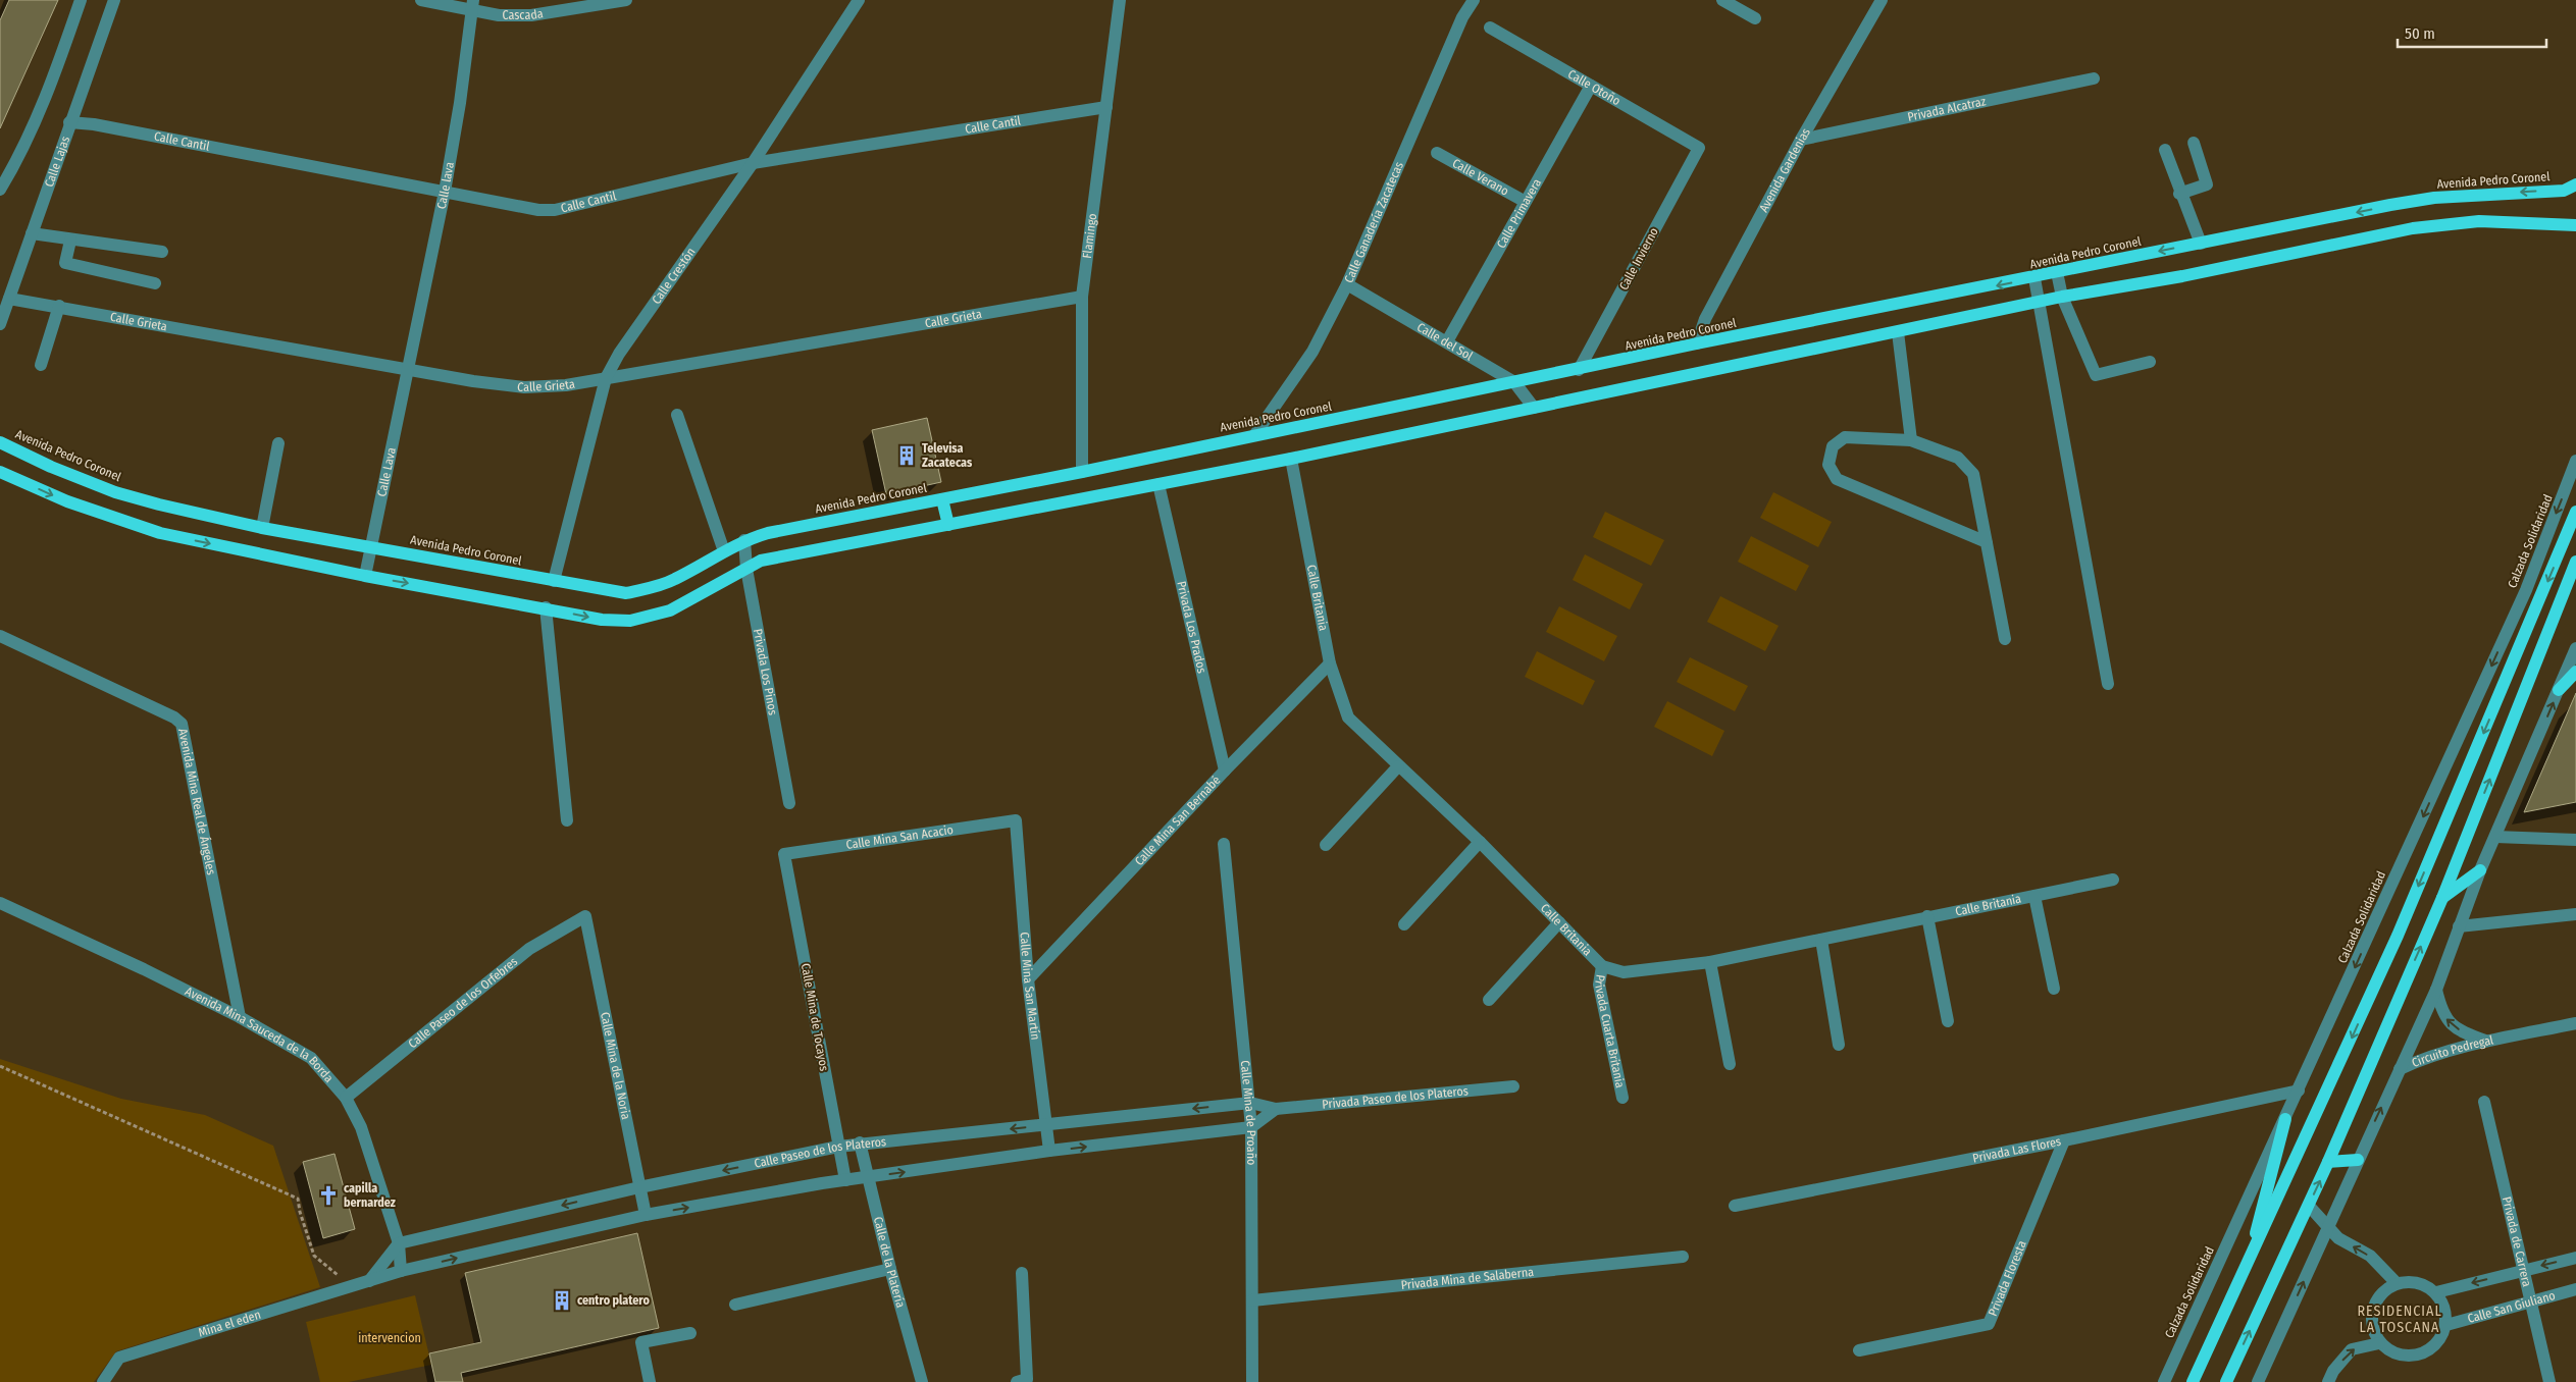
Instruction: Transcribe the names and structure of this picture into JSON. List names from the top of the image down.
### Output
{
  "streets": {
    "main road": ["Avenida Pedro Coronel"],
    "street": [
      "Cascada",
      "Calle Otoño",
      "Privada Alcatraz",
      "Calle Cantil",
      "Calle Lajas",
      "Avenida Gardenias",
      "Calle Verano",
      "Calle lava",
      "Calle Primavera",
      "Calle Ganadería Zacatecas",
      "Flamingo",
      "Calle Invierno",
      "Calle Crestón",
      "Calle Grieta",
      "Calle del Sol",
      "Calle Lava",
      "Calzada Solidaridad",
      "Calle Britania",
      "Privada Los Prados",
      "Privada Los Pinos",
      "Avenida Mina Real de Ángeles",
      "Calle Mina San Bernabé",
      "Calle Mina San Acacio",
      "Calle Mina San Martín",
      "Calle Paseo de los Orfebres",
      "Calle Mina de Tocayos",
      "Privada Cuarta Britania",
      "Avenida Mina Sauceda de la Borda",
      "Circuito Pedregal",
      "Calle Mina de la Noria",
      "Privada Paseo de los Plateros",
      "Calle Mina de Proaño",
      "Privada Las Flores",
      "Calle Paseo de los Plateros",
      "Privada de Carrera",
      "Calle de la Platería",
      "Privada Mina de Salaberna",
      "Privada Floresta",
      "Calle San Giuliano",
      "Mina el eden"
    ]
  },
  "crossings": [
    ["Cascada", "Calle lava"],
    ["Calle Otoño", "Calle Primavera"],
    ["Calle Otoño", "Calle Invierno"],
    ["Privada Alcatraz", "Avenida Gardenias"],
    ["Calle Cantil", "Calle Lajas"],
    ["Calle Cantil", "Calle lava"],
    ["Calle Cantil", "Flamingo"],
    ["Calle Cantil", "Calle Crestón"],
    ["Calle Lajas", "Calle Grieta"],
    ["Avenida Gardenias", "Avenida Pedro Coronel"],
    ["Calle Verano", "Calle Primavera"],
    ["Avenida Pedro Coronel", "Calle Ganadería Zacatecas"],
    ["Avenida Pedro Coronel", "Flamingo"],
    ["Avenida Pedro Coronel", "Calle Invierno"],
    ["Avenida Pedro Coronel", "Calle Crestón"],
    ["Avenida Pedro Coronel", "Calle del Sol"],
    ["Avenida Pedro Coronel", "Calle Lava"],
    ["Avenida Pedro Coronel", "Privada Los Pinos"],
    ["Calle lava", "Calle Grieta"],
    ["Calle lava", "Calle Lava"],
    ["Calle Primavera", "Calle del Sol"],
    ["Calle Ganadería Zacatecas", "Calle del Sol"],
    ["Flamingo", "Calle Grieta"],
    ["Calle Crestón", "Calle Grieta"],
    ["Calle Grieta", "Calle Lava"],
    ["Calzada Solidaridad", "Privada Las Flores"],
    ["Calle Britania", "Calle Mina San Bernabé"],
    ["Calle Britania", "Privada Cuarta Britania"],
    ["Privada Los Prados", "Calle Mina San Bernabé"],
    ["Avenida Mina Real de Ángeles", "Avenida Mina Sauceda de la Borda"],
    ["Calle Mina San Bernabé", "Calle Mina San Martín"],
    ["Calle Mina San Acacio", "Calle Mina San Martín"],
    ["Calle Mina San Acacio", "Calle Mina de Tocayos"],
    ["Calle Mina San Martín", "Calle Paseo de los Plateros"],
    ["Calle Paseo de los Orfebres", "Avenida Mina Sauceda de la Borda"],
    ["Calle Paseo de los Orfebres", "Calle Mina de la Noria"],
    ["Calle Mina de Tocayos", "Calle Paseo de los Plateros"],
    ["Avenida Mina Sauceda de la Borda", "Calle Paseo de los Plateros"],
    ["Avenida Mina Sauceda de la Borda", "Mina el eden"],
    ["Calle Mina de la Noria", "Calle Paseo de los Plateros"],
    ["Privada Paseo de los Plateros", "Calle Mina de Proaño"],
    ["Privada Paseo de los Plateros", "Calle Paseo de los Plateros"],
    ["Calle Mina de Proaño", "Calle Paseo de los Plateros"],
    ["Calle Mina de Proaño", "Privada Mina de Salaberna"],
    ["Privada Las Flores", "Privada Floresta"],
    ["Calle Paseo de los Plateros", "Calle de la Platería"],
    ["Privada de Carrera", "Calle San Giuliano"]
  ],
  "one_way": ["Circuito Pedregal"],
  "districts": ["RESIDENCIAL LA TOSCANA"],
  "parks": ["intervencion"],
  "places": {
    "building": ["Televisa Zacatecas", "centro platero"],
    "church": ["capilla bernardez"]
  },
  "scale_bar": "50 m"
}
